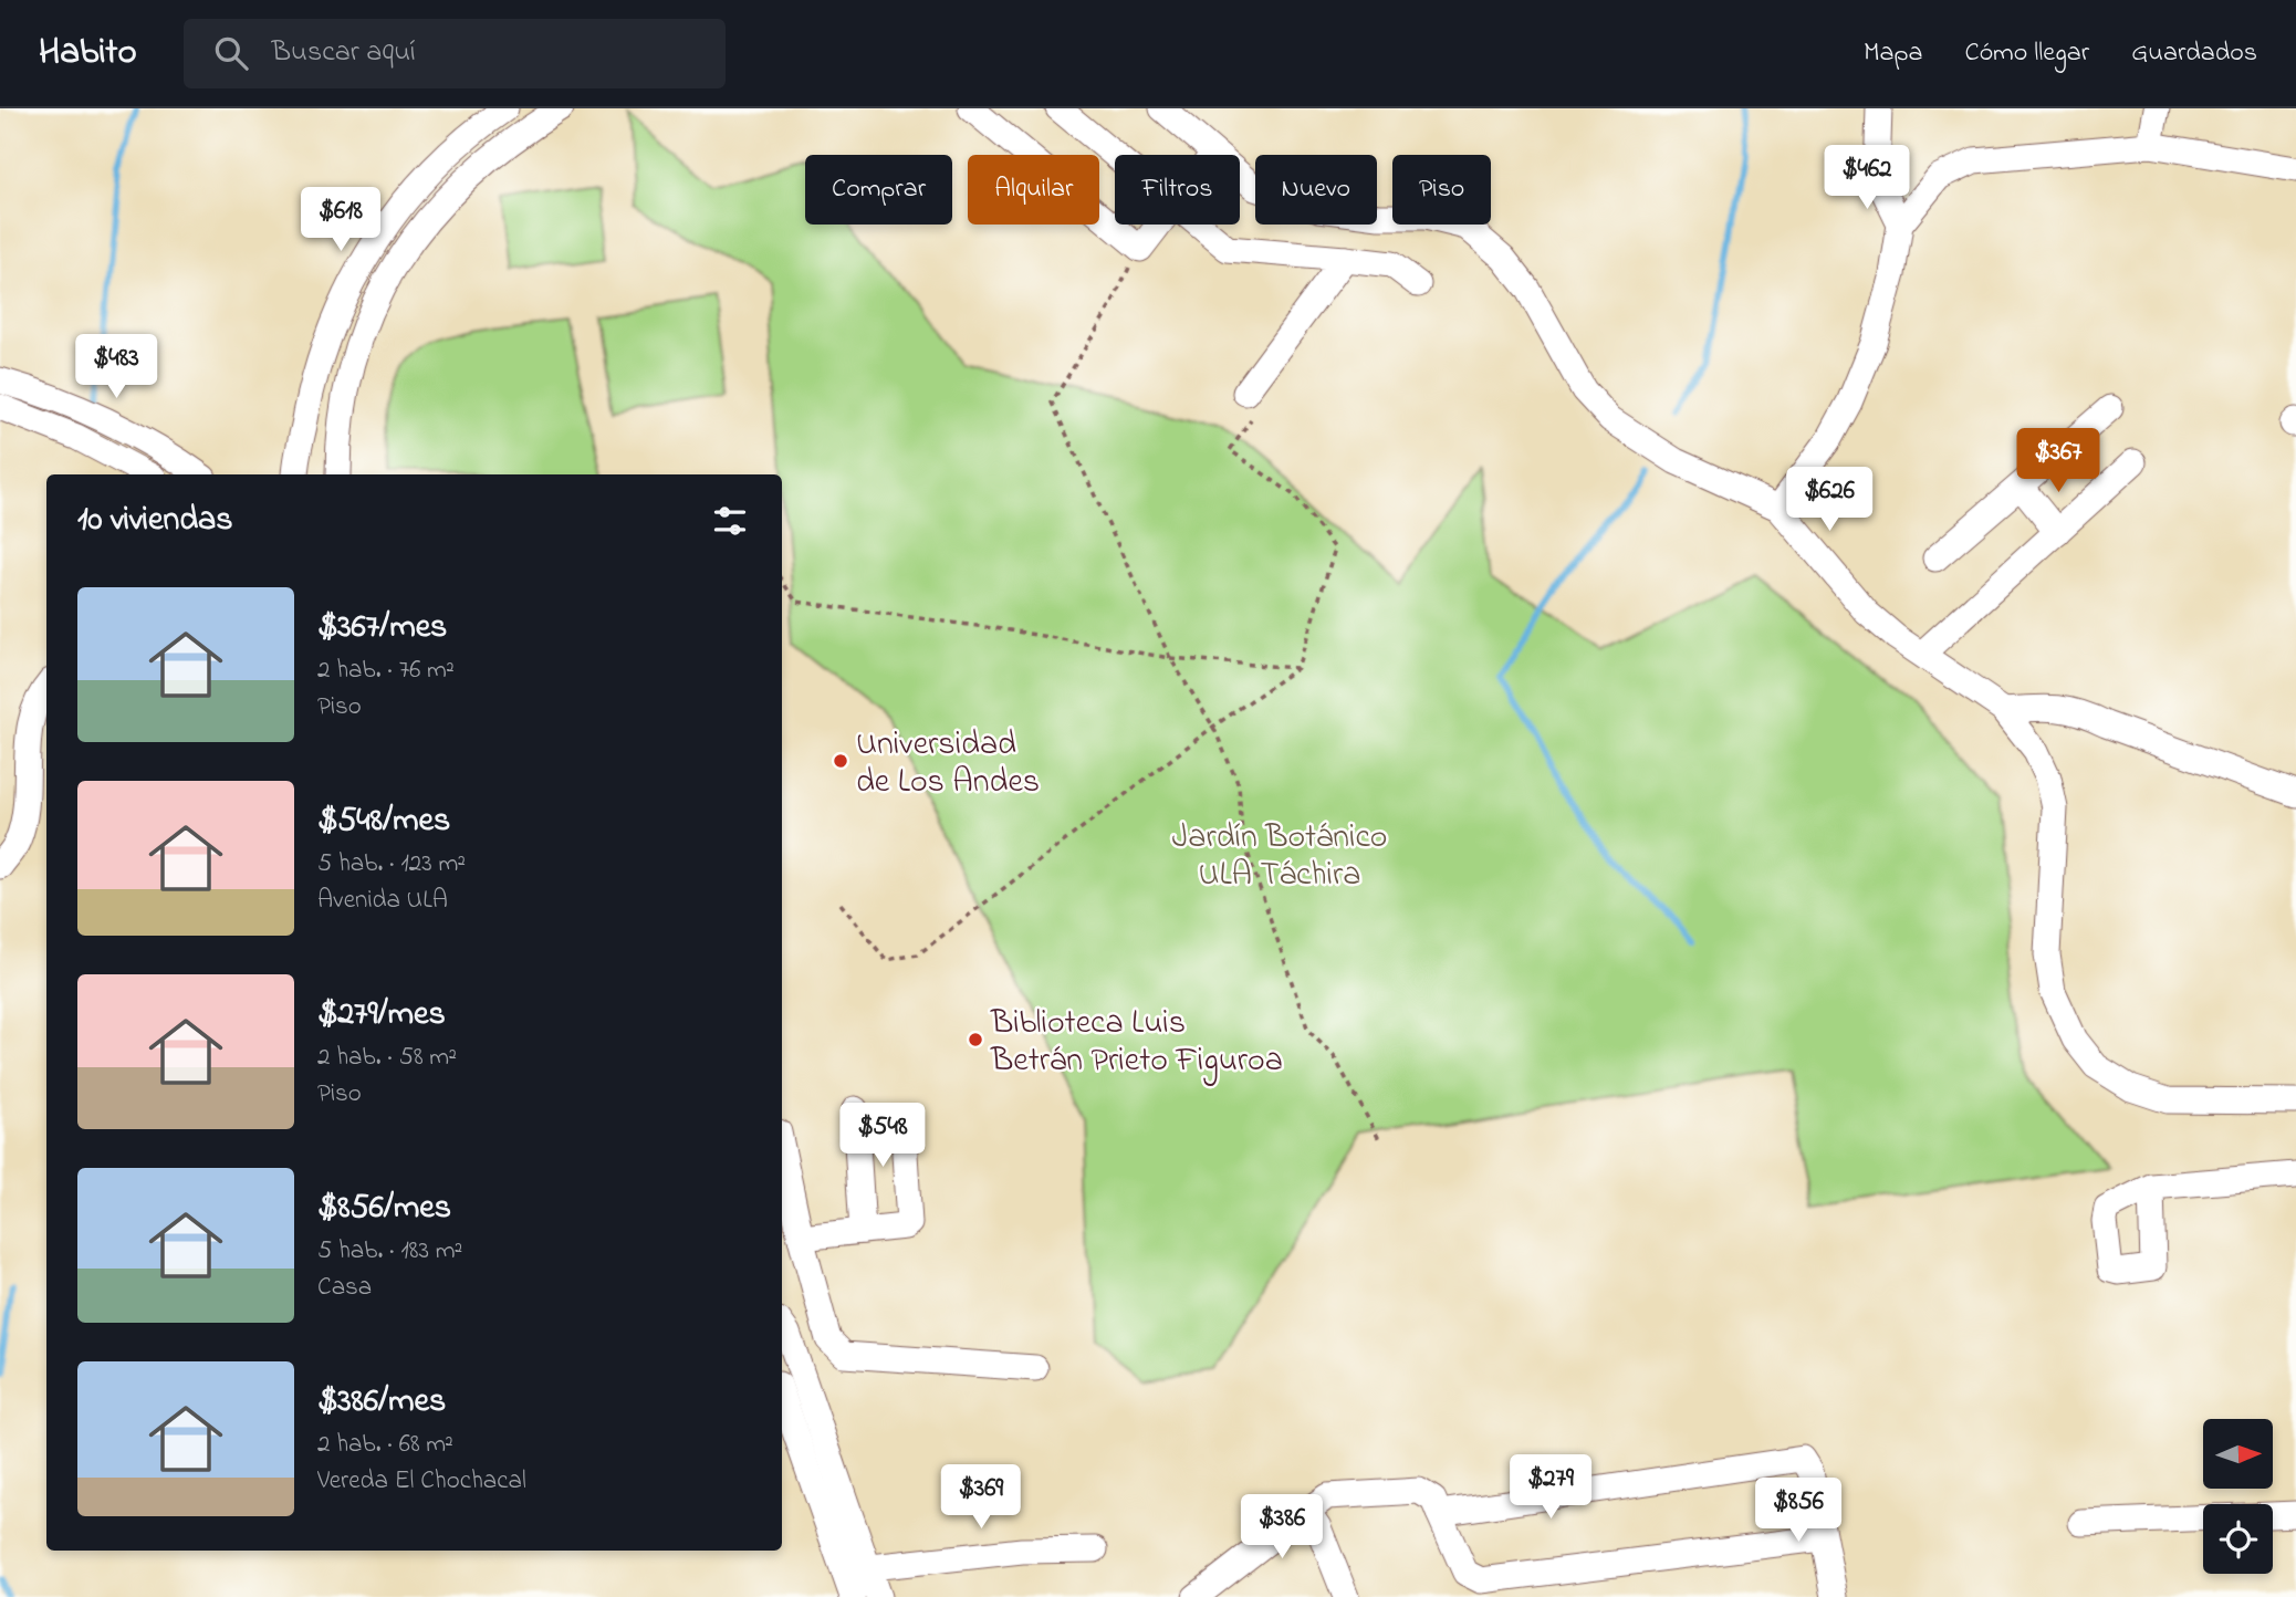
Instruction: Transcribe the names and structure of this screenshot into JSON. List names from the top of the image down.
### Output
{
  "parks": ["Jardín Botánico ULA Táchira"],
  "places": ["Universidad de Los Andes", "Biblioteca Luis Betrán Prieto Figuroa"],
  "north": "right",
  "page": {
    "header": "Habito",
    "search": "Buscar aquí",
    "nav": ["Mapa", "Cómo llegar", "Guardados"],
    "price": [
      "$462",
      "$618",
      "$483",
      "$367",
      "$626",
      "$548",
      "$279",
      "$369",
      "$856",
      "$386"
    ],
    "chip": [
      "Comprar",
      "Alquilar",
      "Filtros",
      "Nuevo",
      "Piso"
    ],
    "heading": "10 viviendas",
    "list": [
      {
        "name": "$367/mes",
        "note": "2 hab. · 76 m² · Piso"
      },
      {
        "name": "$548/mes",
        "note": "5 hab. · 123 m² · Avenida ULA"
      },
      {
        "name": "$279/mes",
        "note": "2 hab. · 58 m² · Piso"
      },
      {
        "name": "$856/mes",
        "note": "5 hab. · 183 m² · Casa"
      },
      {
        "name": "$386/mes",
        "note": "2 hab. · 68 m² · Vereda El Chochacal"
      }
    ]
  }
}
